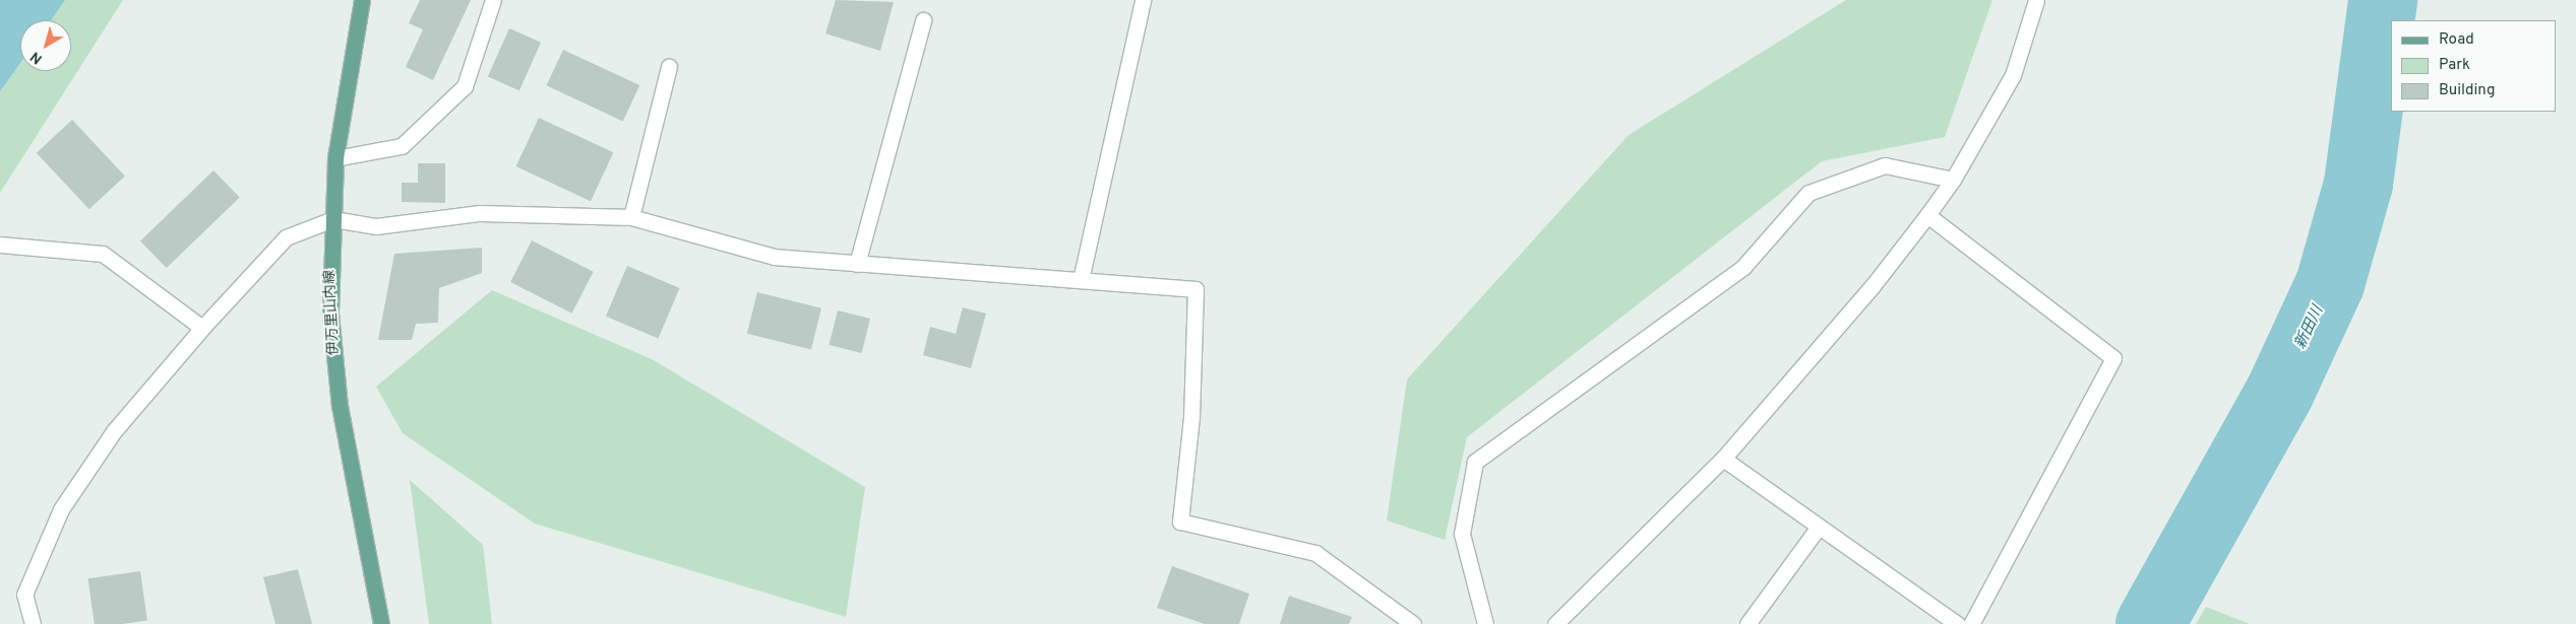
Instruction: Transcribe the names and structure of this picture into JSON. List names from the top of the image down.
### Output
{
  "streets": {
    "main road": ["伊万里山内線"]
  },
  "water": ["新田川"],
  "legend": ["Road", "Park", "Building"],
  "north": "bottom left"
}
